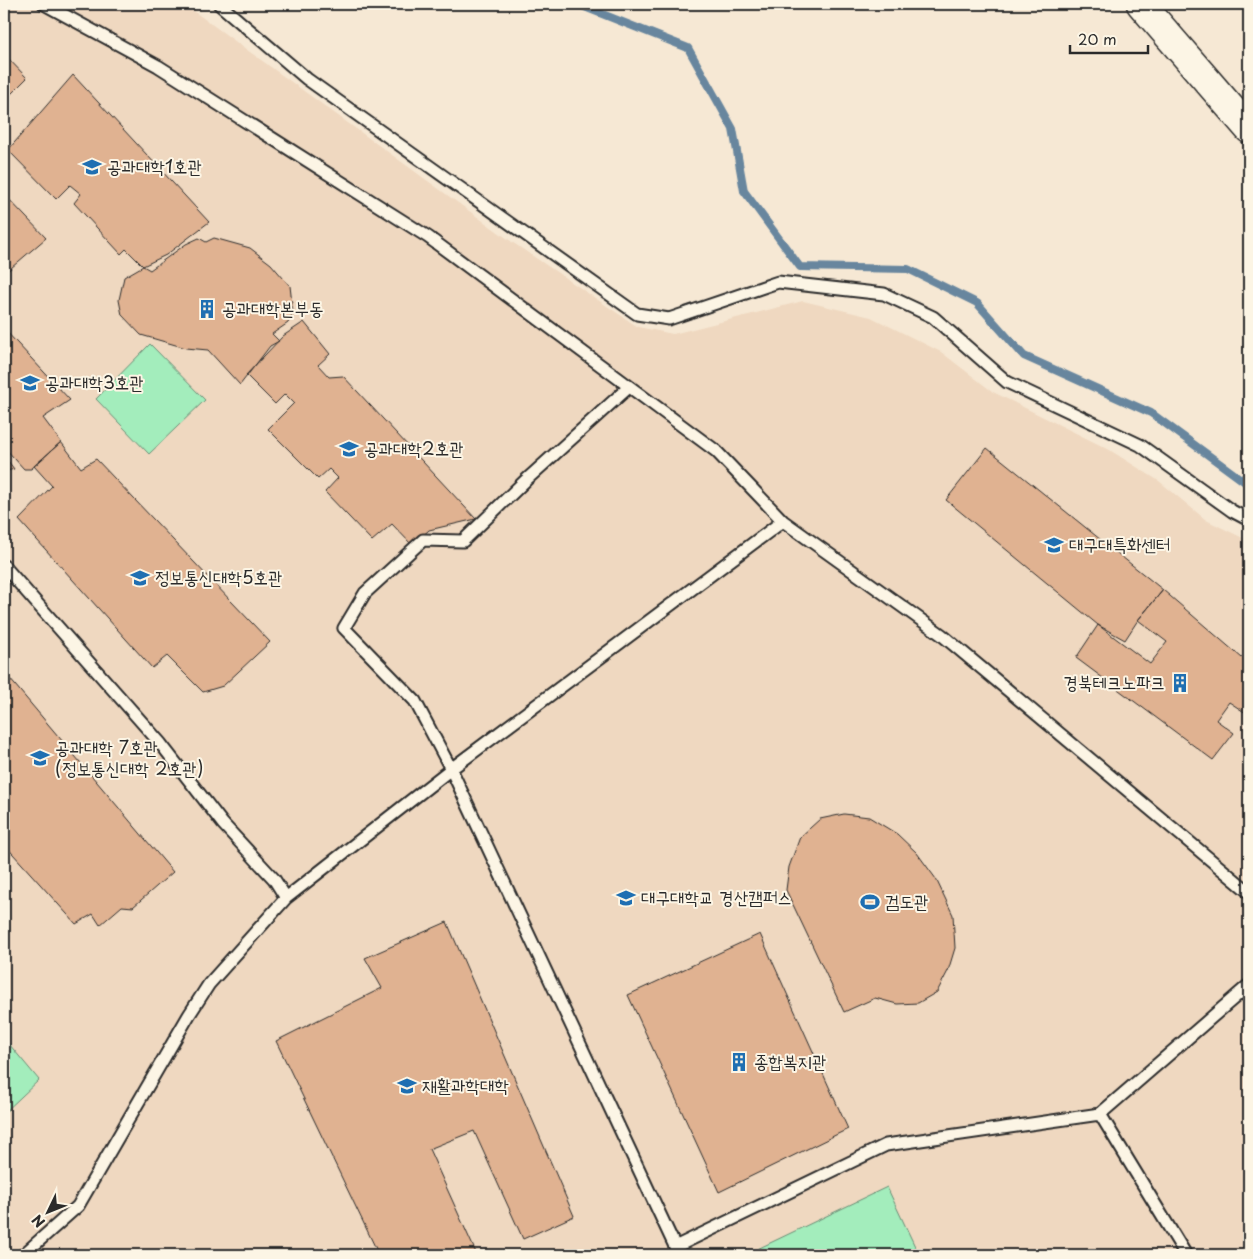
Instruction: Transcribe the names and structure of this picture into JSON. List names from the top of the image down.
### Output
{
  "places": {
    "school or university": [
      "공과대학1호관",
      "공과대학3호관",
      "공과대학2호관",
      "대구대특화센터",
      "정보통신대학5호관",
      "공과대학 7호관 (정보통신대학 2호관)",
      "대구대학교 경산캠퍼스",
      "재활과학대학"
    ],
    "building": ["공과대학본부동", "경북테크노파크", "종합복지관"],
    "sports": ["검도관"]
  },
  "scale_bar": "20 m",
  "north": "bottom left"
}
